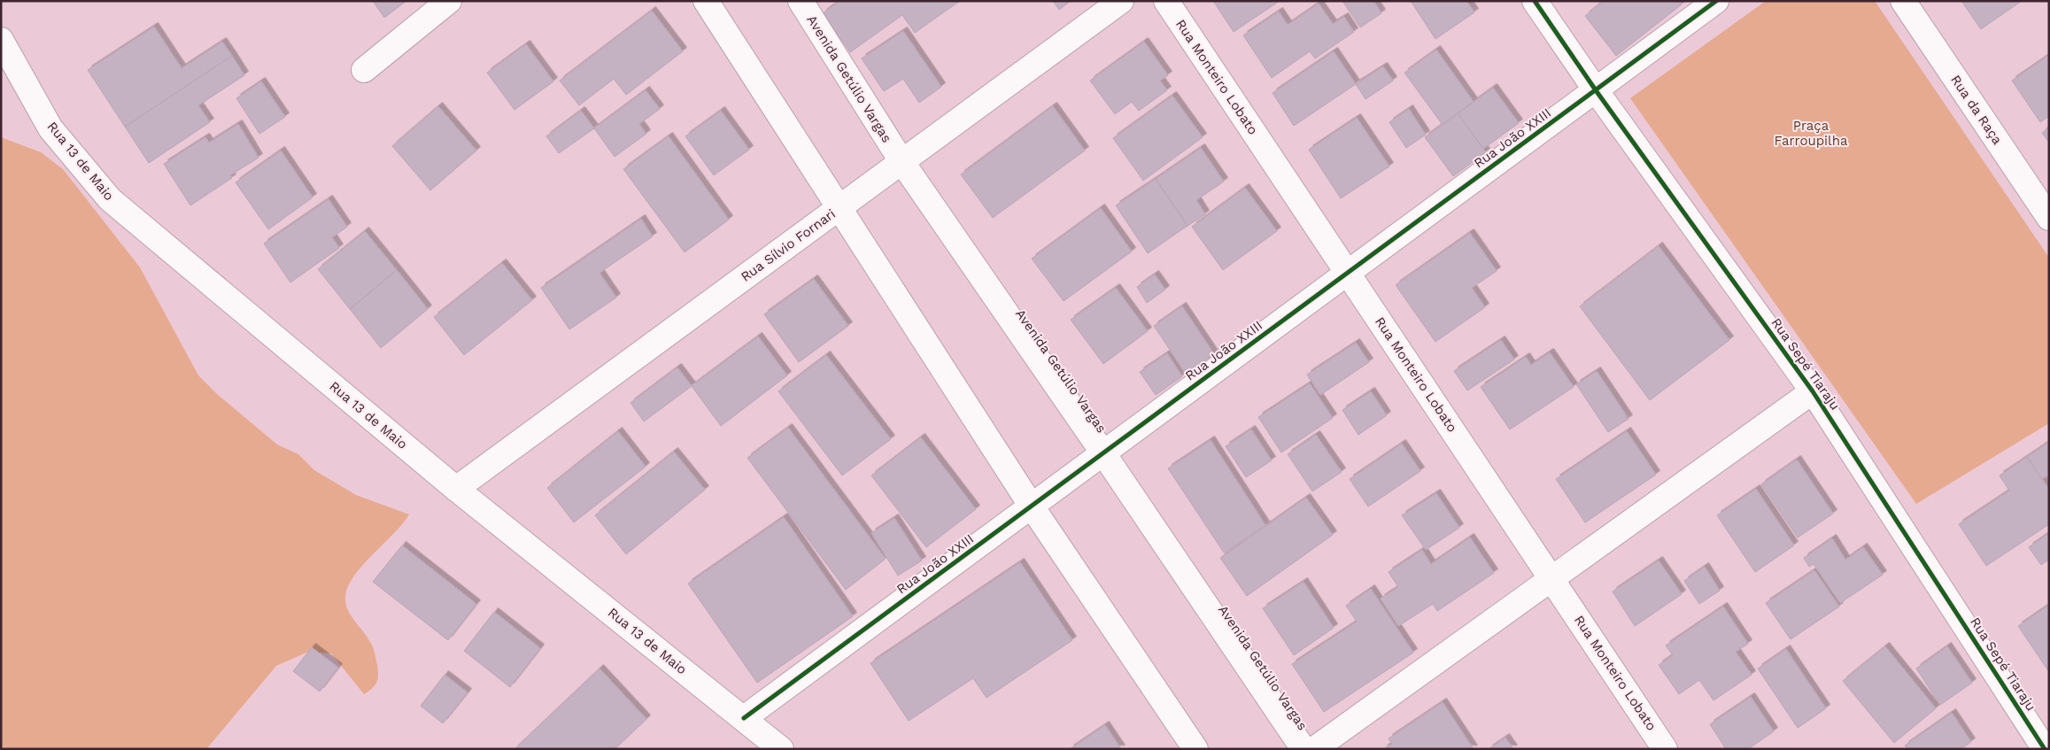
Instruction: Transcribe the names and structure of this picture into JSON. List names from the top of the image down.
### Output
{
  "streets": {
    "street": [
      "Rua Monteiro Lobato",
      "Avenida Getúlio Vargas",
      "Rua da Raça",
      "Rua João XXIII",
      "Rua 13 de Maio",
      "Rua Sílvio Fornari",
      "Rua Sepé Tiaraju"
    ]
  },
  "crossings": [
    ["Rua Monteiro Lobato", "Rua João XXIII"],
    ["Avenida Getúlio Vargas", "Rua João XXIII"],
    ["Avenida Getúlio Vargas", "Rua Sílvio Fornari"],
    ["Rua João XXIII", "Rua 13 de Maio"],
    ["Rua João XXIII", "Rua Sepé Tiaraju"],
    ["Rua 13 de Maio", "Rua Sílvio Fornari"]
  ],
  "parks": ["Praça Farroupilha"]
}
